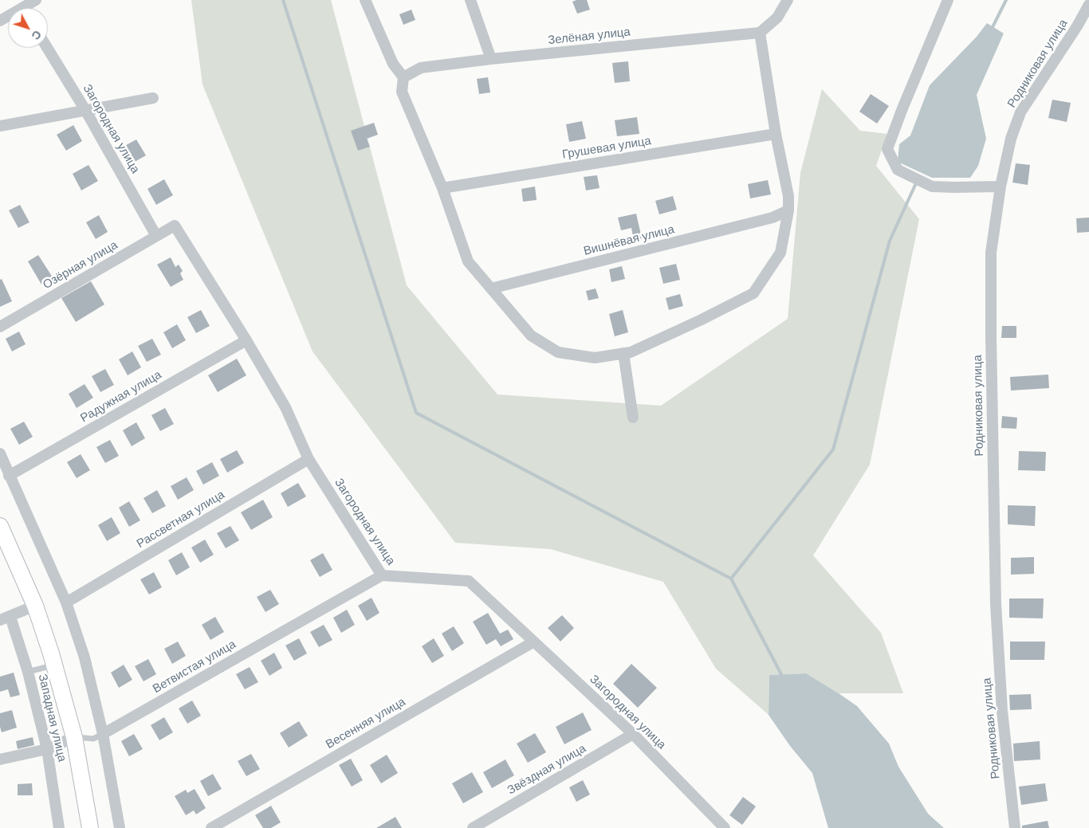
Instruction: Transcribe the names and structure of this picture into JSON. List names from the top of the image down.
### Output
{
  "streets": {
    "street": [
      "Зелёная улица",
      "Родниковая улица",
      "Загородная улица",
      "Грушевая улица",
      "Вишнёвая улица",
      "Озёрная улица",
      "Радужная улица",
      "Рассветная улица",
      "Ветвистая улица",
      "Западная улица",
      "Весенняя улица",
      "Звёздная улица"
    ]
  },
  "crossings": [
    ["Загородная улица", "Озёрная улица"],
    ["Загородная улица", "Радужная улица"],
    ["Загородная улица", "Рассветная улица"],
    ["Загородная улица", "Ветвистая улица"],
    ["Загородная улица", "Весенняя улица"],
    ["Загородная улица", "Звёздная улица"]
  ],
  "north": "bottom right"
}
